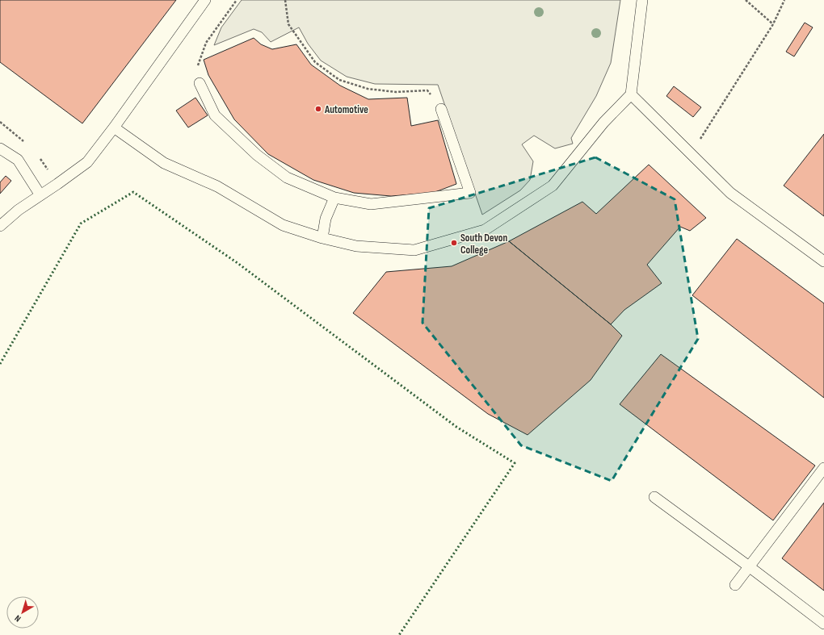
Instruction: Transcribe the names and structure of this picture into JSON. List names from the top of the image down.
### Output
{
  "places": ["Automotive", "South Devon College"],
  "north": "bottom left"
}
